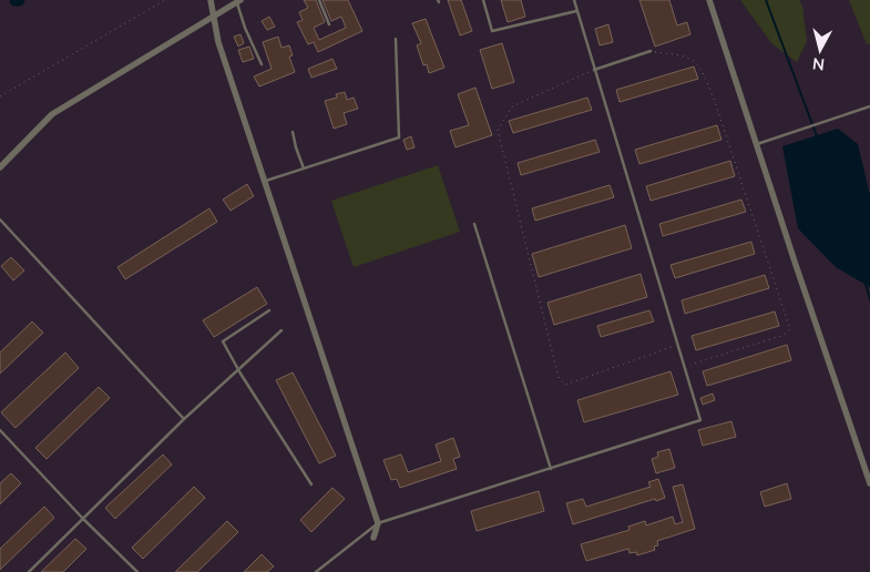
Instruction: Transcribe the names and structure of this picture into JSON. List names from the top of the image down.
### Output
{
  "north": "bottom"
}
